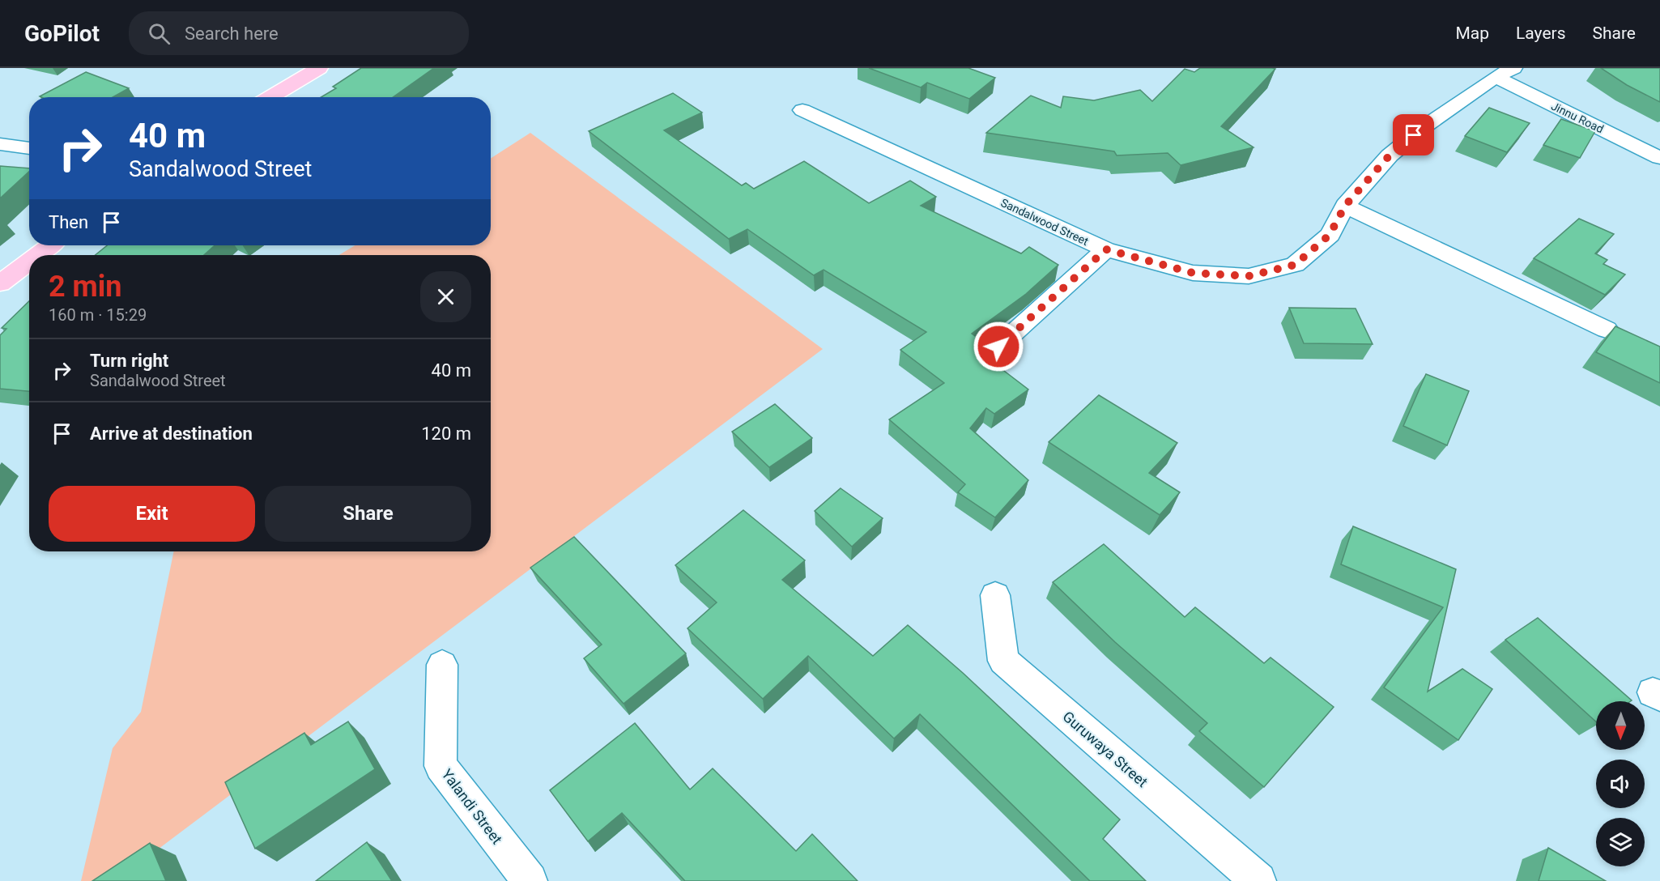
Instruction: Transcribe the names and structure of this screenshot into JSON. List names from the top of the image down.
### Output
{
  "streets": {
    "street": [
      "Jinnu Road",
      "Sandalwood Street",
      "Guruwaya Street",
      "Yalandi Street"
    ]
  },
  "crossings": [
    ["Jinnu Road", "Sandalwood Street"]
  ],
  "north": "bottom",
  "page": {
    "header": "GoPilot",
    "search": "Search here",
    "nav": ["Map", "Layers", "Share"],
    "turn": ["40 m", "Sandalwood Street"],
    "then": "Then",
    "heading": ["2 min", "160 m · 15:29"],
    "list": [
      {
        "name": "Turn right",
        "note": "Sandalwood Street",
        "value": "40 m"
      },
      {
        "name": "Arrive at destination",
        "value": "120 m"
      }
    ],
    "buttons": ["Exit", "Share"]
  }
}
